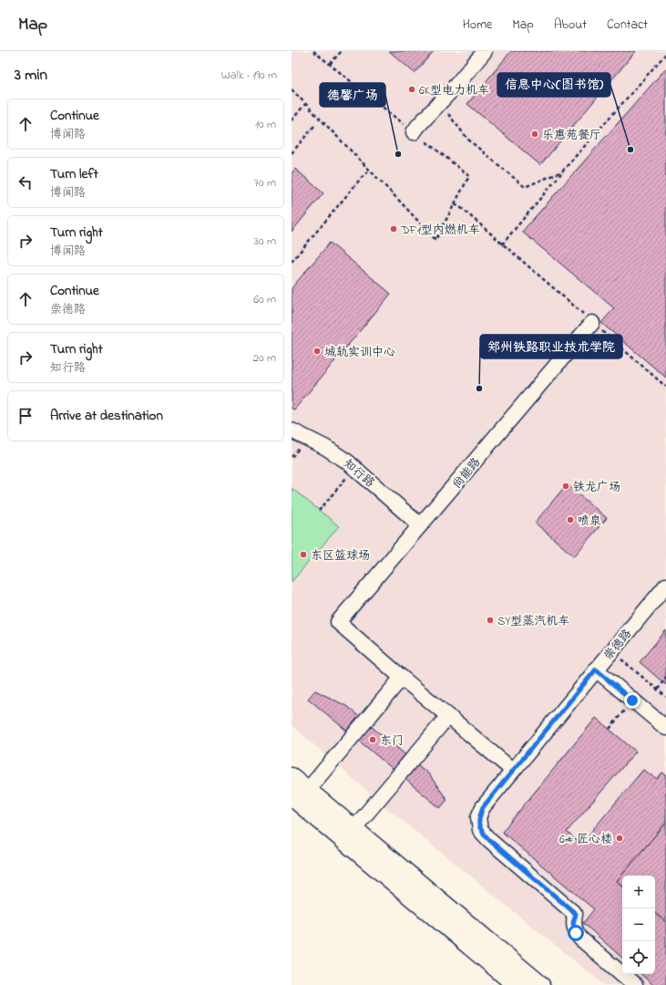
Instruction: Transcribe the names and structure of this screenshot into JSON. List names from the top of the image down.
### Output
{
  "streets": {
    "street": ["知行路", "尚能路", "崇德路"]
  },
  "crossings": [
    ["知行路", "尚能路"]
  ],
  "places": [
    "6K型电力机车",
    "乐惠苑餐厅",
    "信息中心(图书馆)",
    "德馨广场",
    "DF1型内燃机车",
    "城轨实训中心",
    "郑州铁路职业技术学院",
    "铁龙广场",
    "喷泉",
    "东区篮球场",
    "SY型蒸汽机车",
    "东门",
    "6# 匠心楼"
  ],
  "page": {
    "header": "Map",
    "nav": [
      "Home",
      "Map",
      "About",
      "Contact"
    ],
    "heading": ["3 min", "Walk · 190 m"],
    "list": [
      ["Continue", "博闻路", "10 m"],
      ["Turn left", "博闻路", "70 m"],
      ["Turn right", "博闻路", "30 m"],
      ["Continue", "崇德路", "60 m"],
      ["Turn right", "知行路", "20 m"],
      "Arrive at destination"
    ],
    "map_buttons": ["+", "−"]
  }
}
